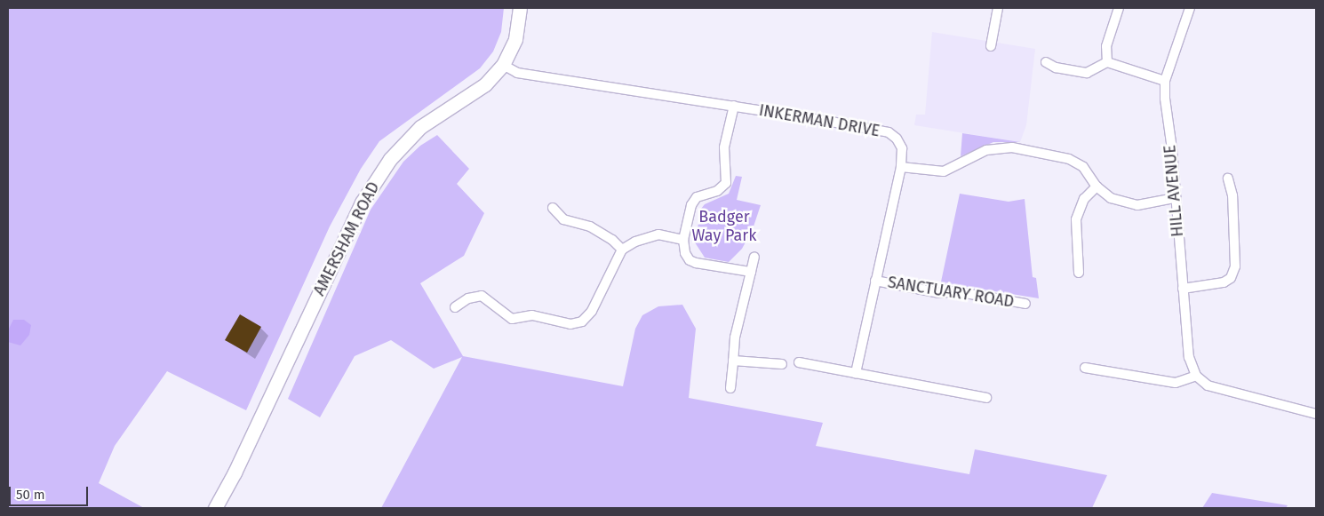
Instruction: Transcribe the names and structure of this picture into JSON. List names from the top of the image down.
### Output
{
  "streets": {
    "main road": ["AMERSHAM ROAD"],
    "street": ["INKERMAN DRIVE", "HILL AVENUE", "SANCTUARY ROAD"]
  },
  "crossings": [
    ["INKERMAN DRIVE", "AMERSHAM ROAD"],
    ["INKERMAN DRIVE", "SANCTUARY ROAD"]
  ],
  "parks": ["Badger Way Park"],
  "scale_bar": "50 m"
}
